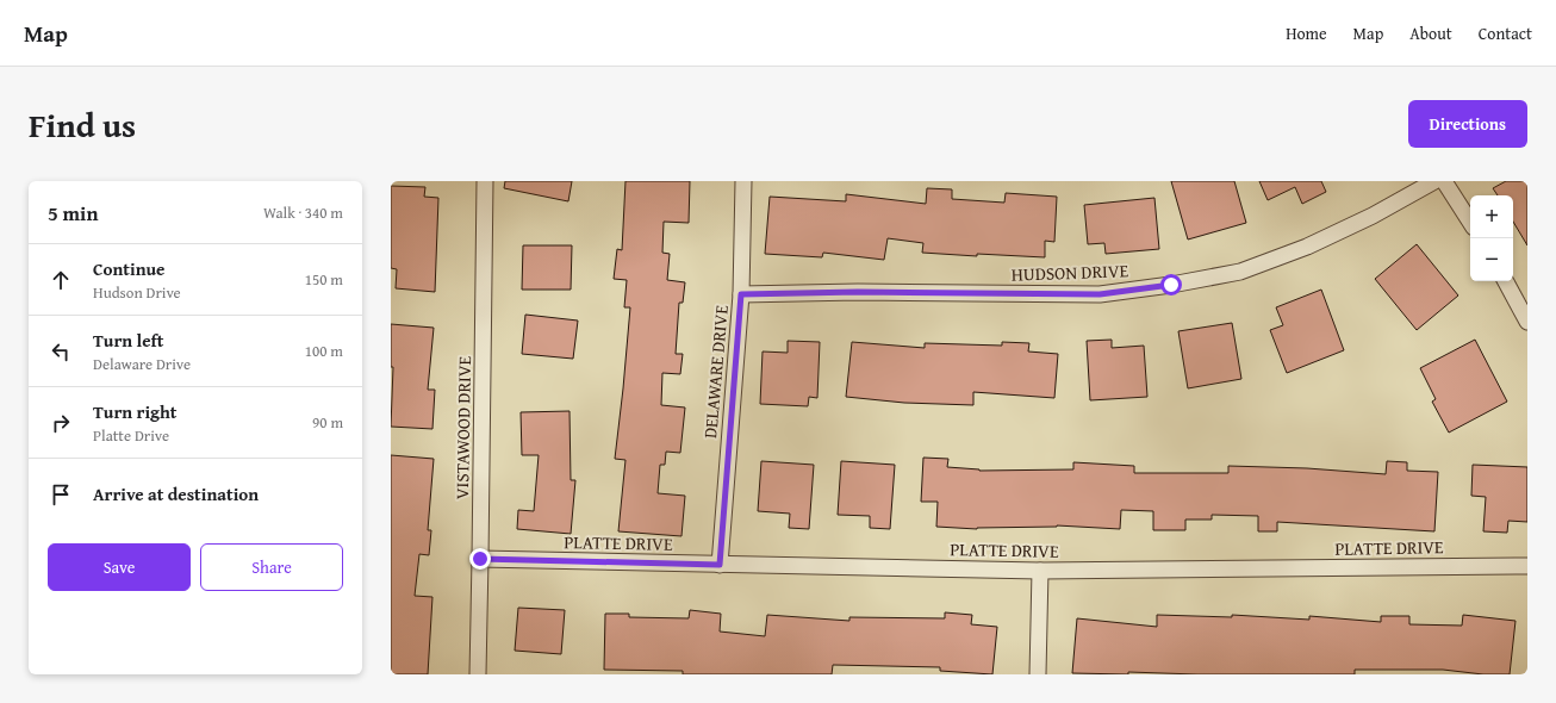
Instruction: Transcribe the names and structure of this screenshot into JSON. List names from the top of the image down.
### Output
{
  "streets": {
    "street": [
      "HUDSON DRIVE",
      "DELAWARE DRIVE",
      "VISTAWOOD DRIVE",
      "PLATTE DRIVE"
    ]
  },
  "crossings": [
    ["HUDSON DRIVE", "DELAWARE DRIVE"],
    ["DELAWARE DRIVE", "PLATTE DRIVE"],
    ["VISTAWOOD DRIVE", "PLATTE DRIVE"]
  ],
  "page": {
    "header": "Map",
    "nav": [
      "Home",
      "Map",
      "About",
      "Contact"
    ],
    "title": "Find us",
    "buttons": [
      "Directions",
      ["Save", "Share"]
    ],
    "heading": ["5 min", "Walk · 340 m"],
    "map_buttons": ["+", "−"],
    "list": [
      ["Continue", "Hudson Drive", "150 m"],
      ["Turn left", "Delaware Drive", "100 m"],
      ["Turn right", "Platte Drive", "90 m"],
      "Arrive at destination"
    ]
  }
}
